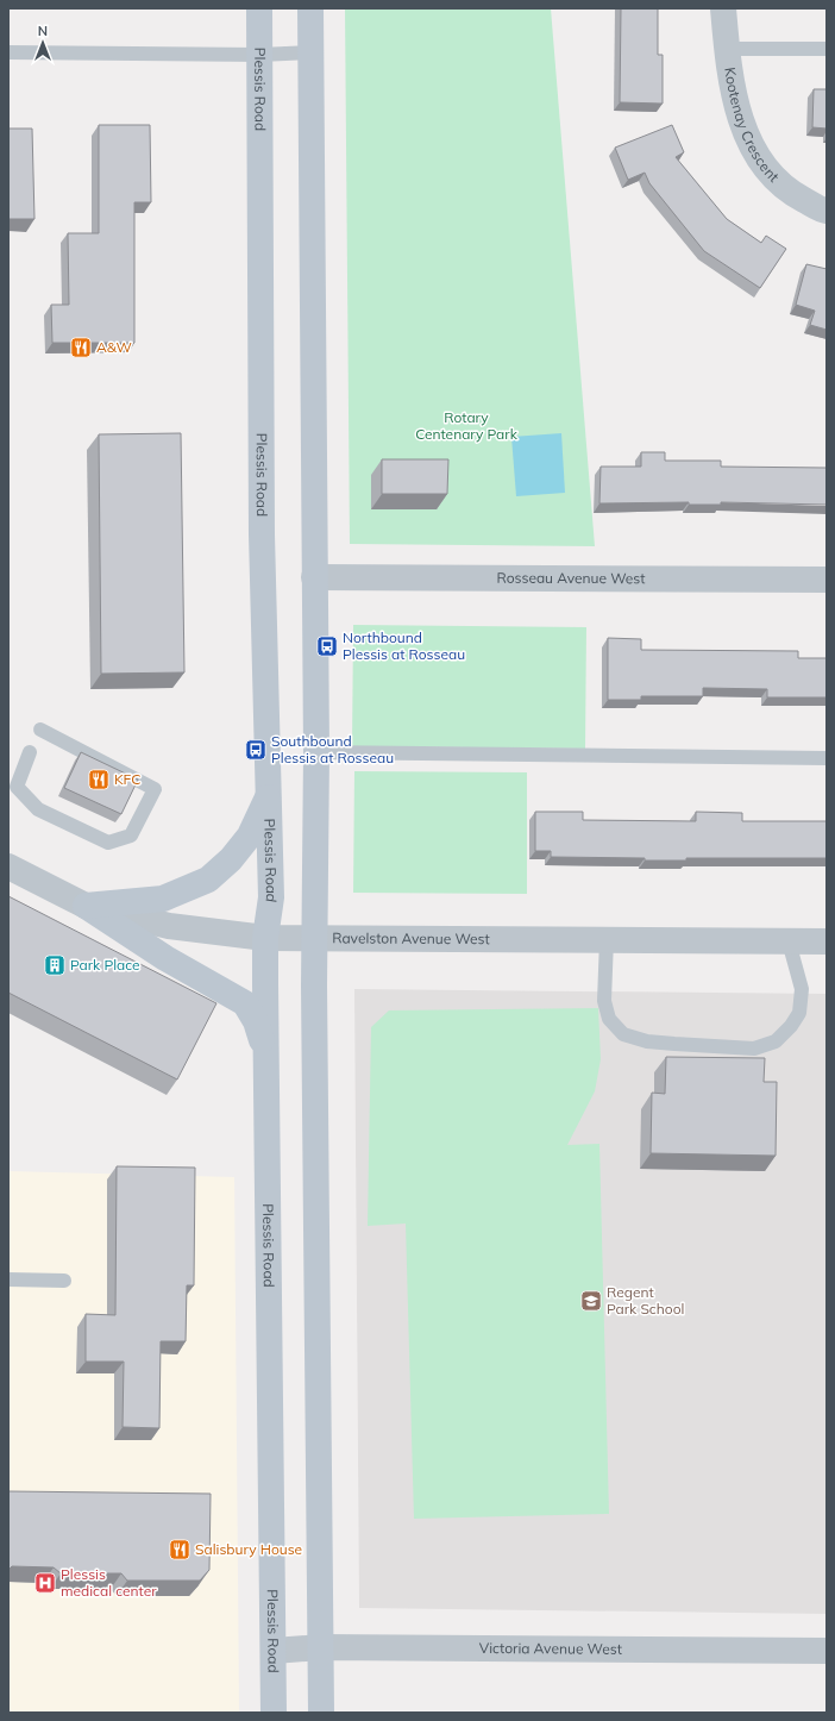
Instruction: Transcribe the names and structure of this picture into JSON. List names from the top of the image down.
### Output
{
  "streets": {
    "main road": ["Plessis Road"],
    "street": [
      "Kootenay Crescent",
      "Rosseau Avenue West",
      "Ravelston Avenue West",
      "Victoria Avenue West"
    ]
  },
  "crossings": [
    ["Plessis Road", "Ravelston Avenue West"],
    ["Plessis Road", "Victoria Avenue West"]
  ],
  "parks": ["Rotary Centenary Park"],
  "places": {
    "restaurant": ["A&W", "KFC", "Salisbury House"],
    "bus stop": ["Northbound Plessis at Rosseau", "Southbound Plessis at Rosseau"],
    "building": ["Park Place"],
    "school or university": ["Regent Park School"],
    "hospital": ["Plessis medical center"]
  },
  "north": "top"
}
